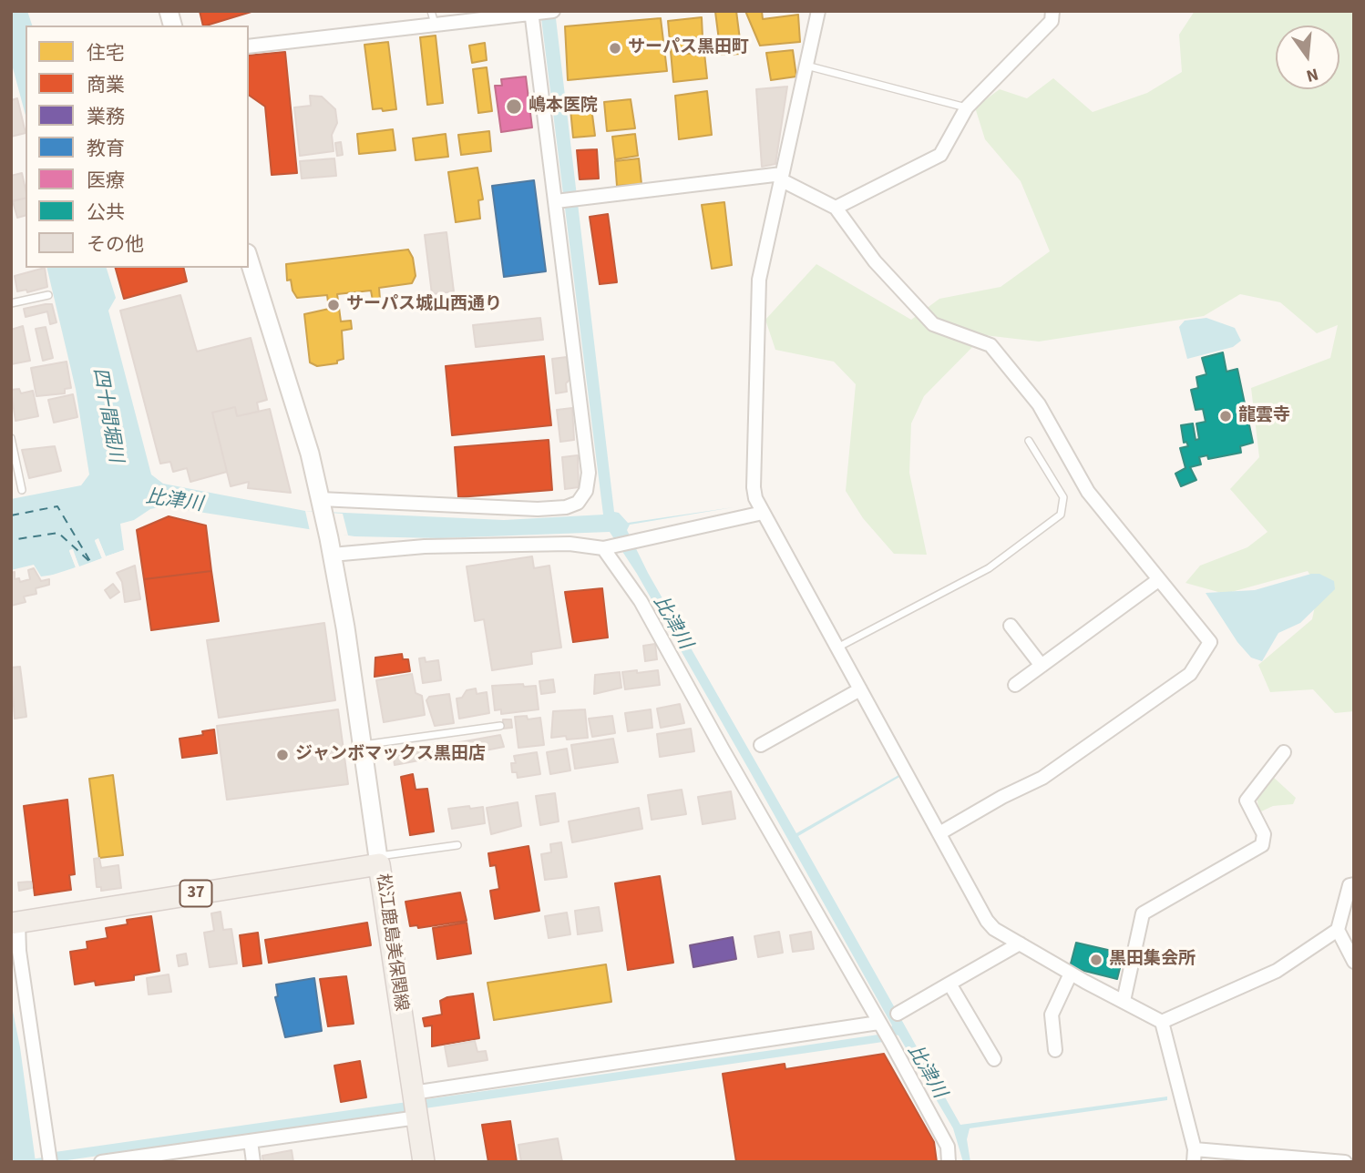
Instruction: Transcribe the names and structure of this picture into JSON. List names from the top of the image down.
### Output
{
  "streets": {
    "main road": ["37", "松江鹿島美保関線"]
  },
  "water": ["四十間堀川", "比津川"],
  "places": [
    "サーパス黒田町",
    "嶋本医院",
    "サーパス城山西通り",
    "龍雲寺",
    "ジャンボマックス黒田店",
    "黒田集会所"
  ],
  "legend": [
    "住宅",
    "商業",
    "業務",
    "教育",
    "医療",
    "公共",
    "その他"
  ],
  "north": "bottom"
}
